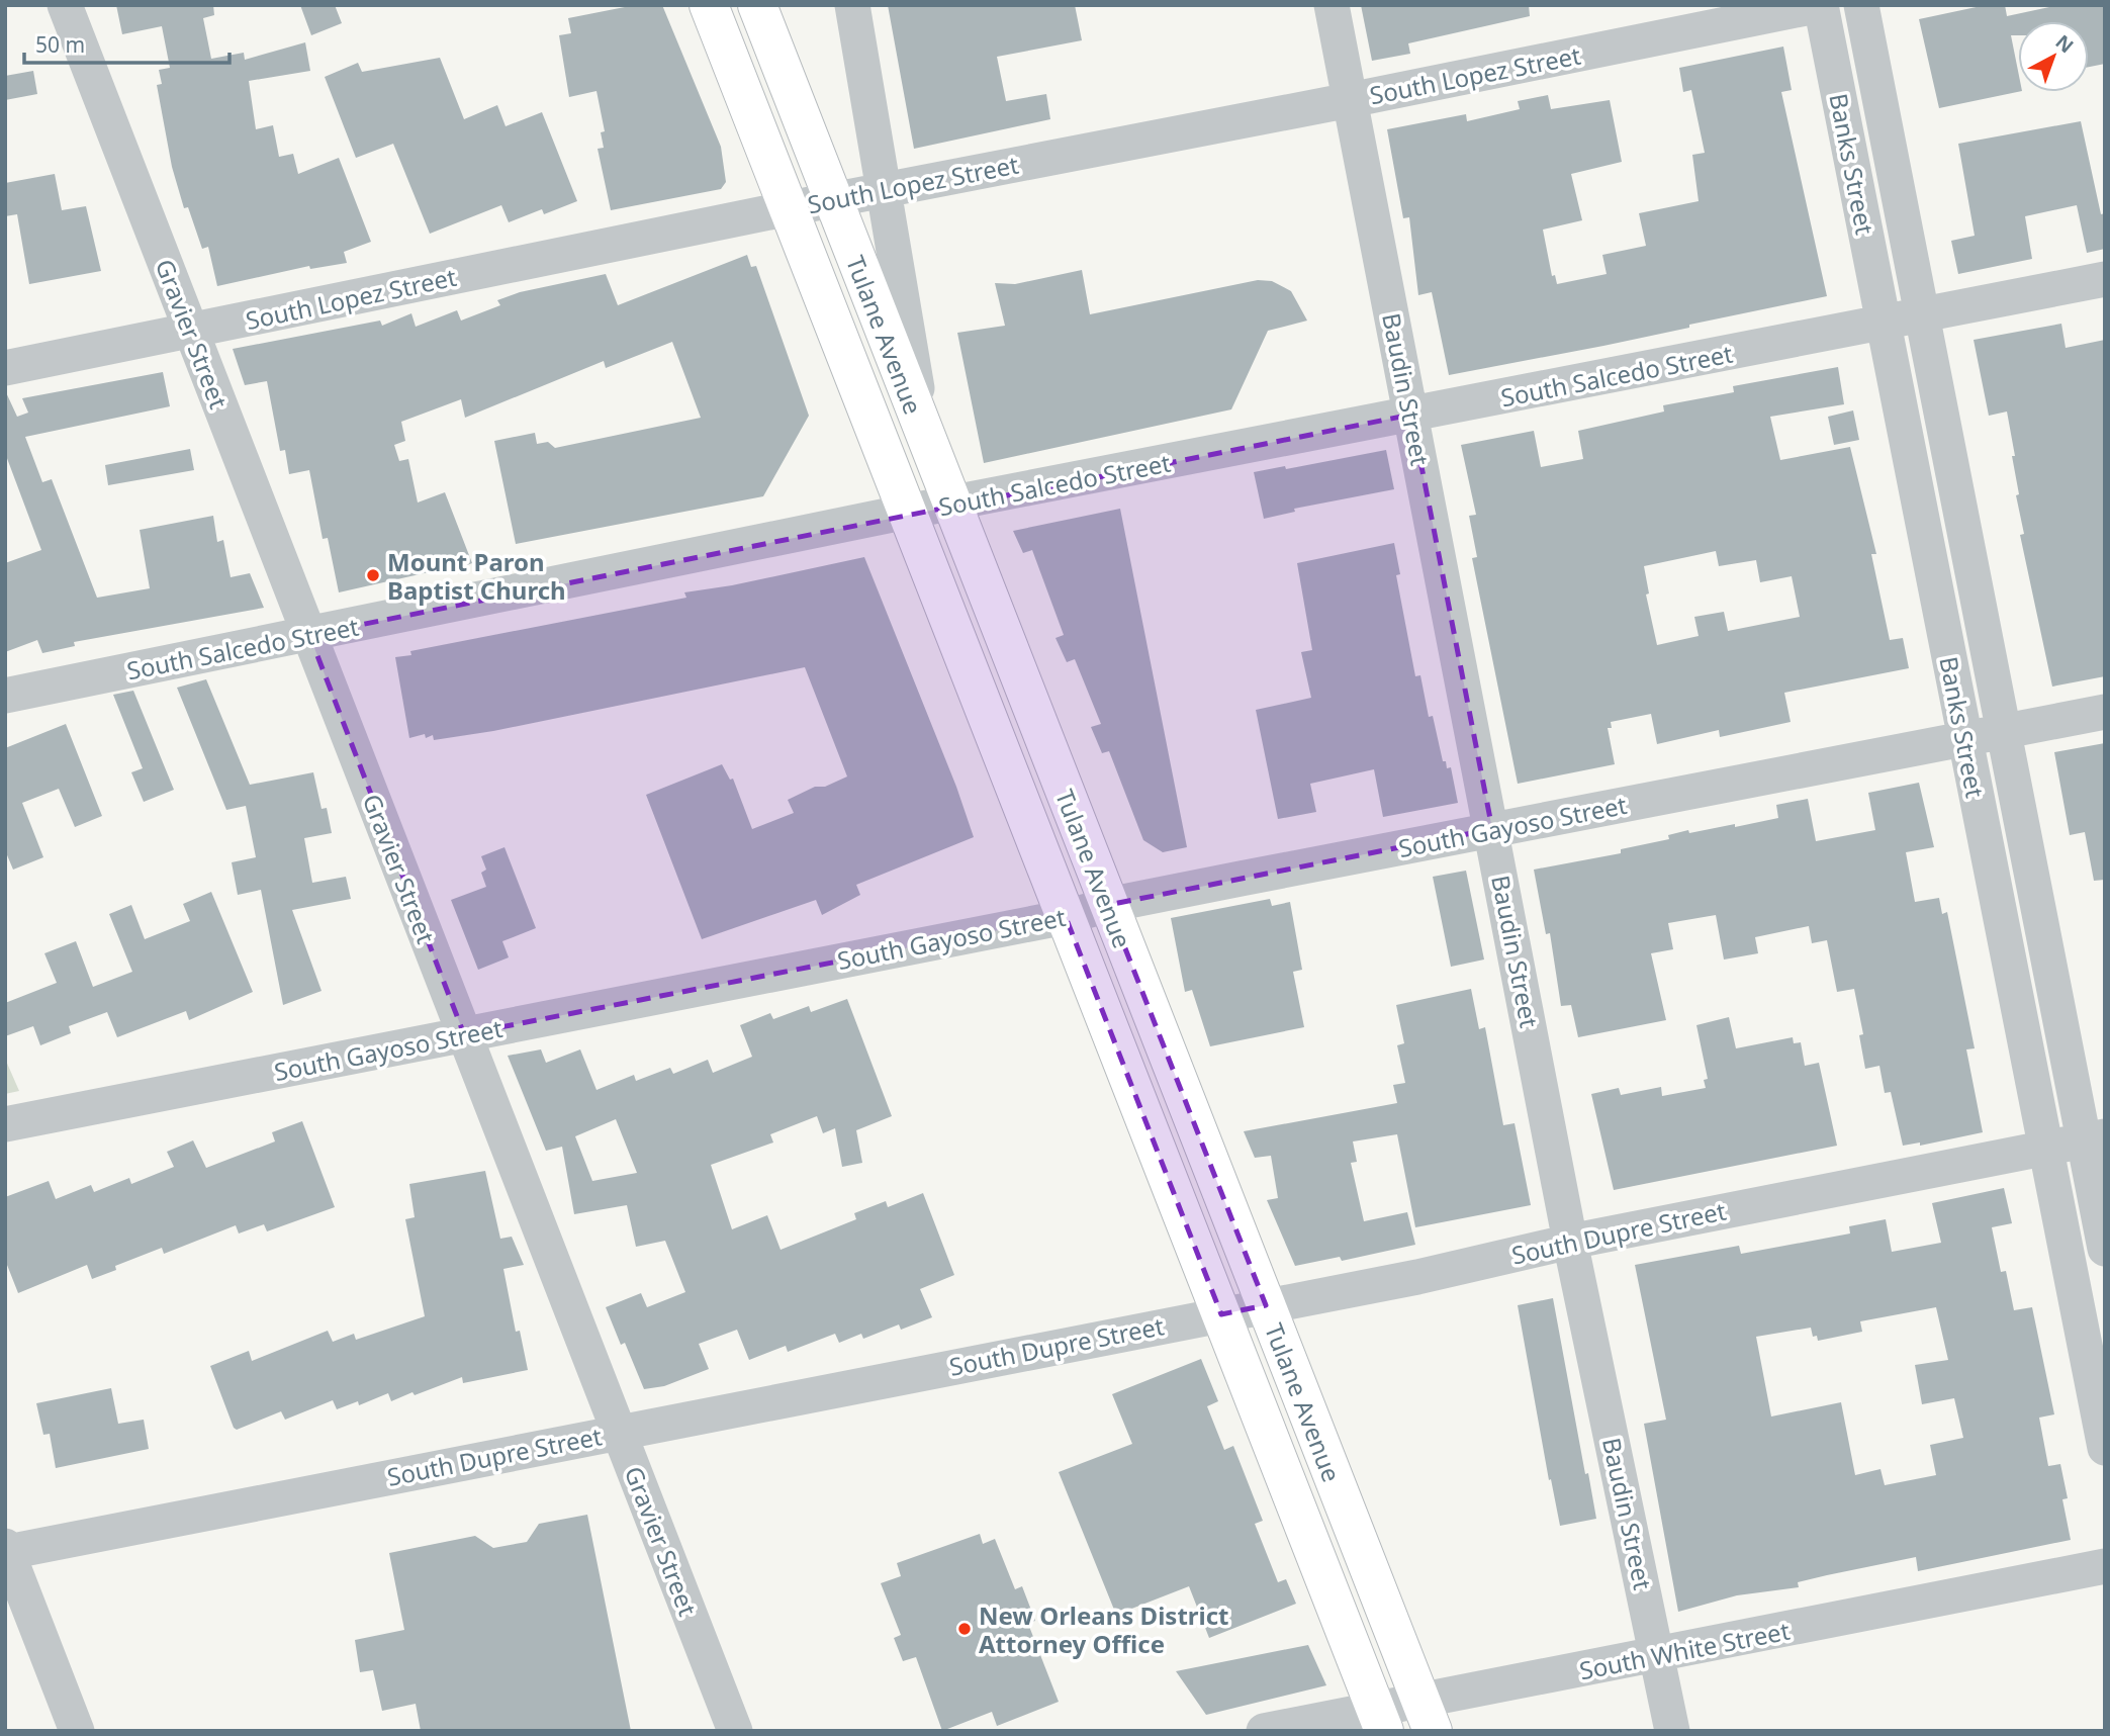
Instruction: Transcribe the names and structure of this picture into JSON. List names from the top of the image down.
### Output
{
  "streets": {
    "main road": ["Tulane Avenue"],
    "street": [
      "South Lopez Street",
      "Banks Street",
      "Gravier Street",
      "South Salcedo Street",
      "Baudin Street",
      "South Gayoso Street",
      "South Dupre Street",
      "South White Street"
    ]
  },
  "crossings": [
    ["South Lopez Street", "Banks Street"],
    ["South Lopez Street", "Gravier Street"],
    ["South Lopez Street", "Tulane Avenue"],
    ["South Lopez Street", "Baudin Street"],
    ["Banks Street", "South Salcedo Street"],
    ["Banks Street", "South Gayoso Street"],
    ["Banks Street", "South Dupre Street"],
    ["Gravier Street", "South Salcedo Street"],
    ["Gravier Street", "South Gayoso Street"],
    ["Gravier Street", "South Dupre Street"],
    ["Tulane Avenue", "South Salcedo Street"],
    ["Tulane Avenue", "South Gayoso Street"],
    ["Tulane Avenue", "South Dupre Street"],
    ["Tulane Avenue", "South White Street"],
    ["South Salcedo Street", "Baudin Street"],
    ["Baudin Street", "South Gayoso Street"],
    ["Baudin Street", "South Dupre Street"],
    ["Baudin Street", "South White Street"]
  ],
  "places": ["Mount Paron Baptist Church", "New Orleans District Attorney Office"],
  "scale_bar": "50 m",
  "north": "top right"
}
